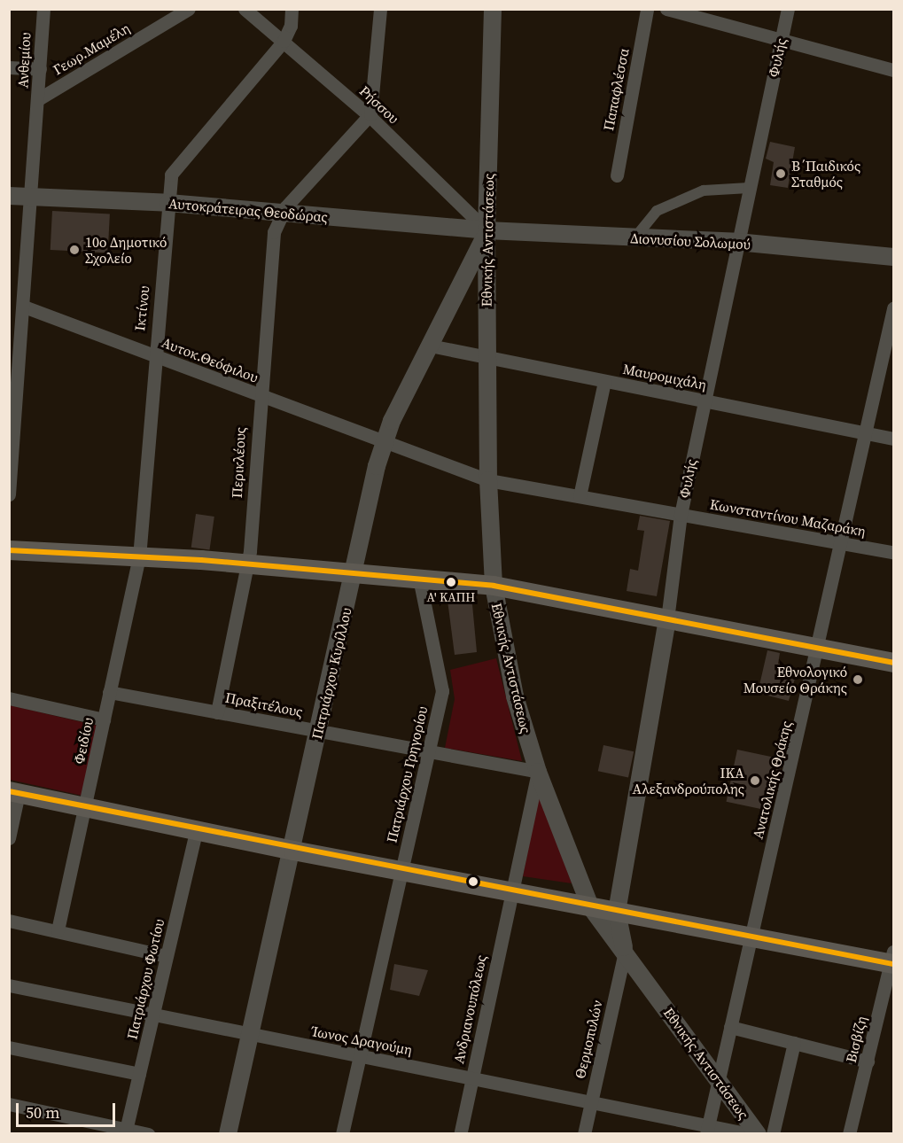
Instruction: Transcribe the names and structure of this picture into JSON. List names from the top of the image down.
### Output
{
  "streets": {
    "street": [
      "Γεωρ.Μαμέλη",
      "Φυλής",
      "Ανθεμίου",
      "Παπαφλέσσα",
      "Ρήσσου",
      "Αυτοκράτειρας Θεοδώρας",
      "Εθνικής Αντιστάσεως",
      "Διονυσίου Σολωμού",
      "Ικτίνου",
      "Αυτοκ.Θεόφιλου",
      "Μαυρομιχάλη",
      "Περικλέους",
      "Κωνσταντίνου Μαζαράκη",
      "Πατριάρχου Κυρίλλου",
      "Πραξιτέλους",
      "Φειδίου",
      "Πατριάρχου Γρηγορίου",
      "Ανατολικής Θράκης",
      "Πατριάρχου Φωτίου",
      "Ανδριανουπόλεως",
      "Θερμοπυλών",
      "Βισβίζη",
      "Ίωνος Δραγούμη"
    ]
  },
  "crossings": [
    ["Γεωρ.Μαμέλη", "Ανθεμίου"],
    ["Φυλής", "Εθνικής Αντιστάσεως"],
    ["Φυλής", "Διονυσίου Σολωμού"],
    ["Φυλής", "Μαυρομιχάλη"],
    ["Φυλής", "Κωνσταντίνου Μαζαράκη"],
    ["Φυλής", "Θερμοπυλών"],
    ["Ανθεμίου", "Αυτοκράτειρας Θεοδώρας"],
    ["Ανθεμίου", "Αυτοκ.Θεόφιλου"],
    ["Ρήσσου", "Αυτοκράτειρας Θεοδώρας"],
    ["Ρήσσου", "Εθνικής Αντιστάσεως"],
    ["Ρήσσου", "Διονυσίου Σολωμού"],
    ["Ρήσσου", "Ικτίνου"],
    ["Ρήσσου", "Πατριάρχου Κυρίλλου"],
    ["Αυτοκράτειρας Θεοδώρας", "Εθνικής Αντιστάσεως"],
    ["Αυτοκράτειρας Θεοδώρας", "Διονυσίου Σολωμού"],
    ["Αυτοκράτειρας Θεοδώρας", "Ικτίνου"],
    ["Αυτοκράτειρας Θεοδώρας", "Περικλέους"],
    ["Αυτοκράτειρας Θεοδώρας", "Πατριάρχου Κυρίλλου"],
    ["Εθνικής Αντιστάσεως", "Διονυσίου Σολωμού"],
    ["Εθνικής Αντιστάσεως", "Αυτοκ.Θεόφιλου"],
    ["Εθνικής Αντιστάσεως", "Μαυρομιχάλη"],
    ["Εθνικής Αντιστάσεως", "Κωνσταντίνου Μαζαράκη"],
    ["Εθνικής Αντιστάσεως", "Πατριάρχου Κυρίλλου"],
    ["Εθνικής Αντιστάσεως", "Πραξιτέλους"],
    ["Εθνικής Αντιστάσεως", "Ανατολικής Θράκης"],
    ["Εθνικής Αντιστάσεως", "Ανδριανουπόλεως"],
    ["Εθνικής Αντιστάσεως", "Θερμοπυλών"],
    ["Διονυσίου Σολωμού", "Πατριάρχου Κυρίλλου"],
    ["Ικτίνου", "Αυτοκ.Θεόφιλου"],
    ["Ικτίνου", "Φειδίου"],
    ["Αυτοκ.Θεόφιλου", "Περικλέους"],
    ["Αυτοκ.Θεόφιλου", "Κωνσταντίνου Μαζαράκη"],
    ["Αυτοκ.Θεόφιλου", "Πατριάρχου Κυρίλλου"],
    ["Μαυρομιχάλη", "Πατριάρχου Κυρίλλου"],
    ["Μαυρομιχάλη", "Ανατολικής Θράκης"],
    ["Περικλέους", "Πραξιτέλους"],
    ["Κωνσταντίνου Μαζαράκη", "Ανατολικής Θράκης"],
    ["Πατριάρχου Κυρίλλου", "Πραξιτέλους"],
    ["Πατριάρχου Κυρίλλου", "Ίωνος Δραγούμη"],
    ["Πραξιτέλους", "Φειδίου"],
    ["Πραξιτέλους", "Πατριάρχου Γρηγορίου"],
    ["Πραξιτέλους", "Ανδριανουπόλεως"],
    ["Πατριάρχου Γρηγορίου", "Ίωνος Δραγούμη"],
    ["Ανατολικής Θράκης", "Ίωνος Δραγούμη"],
    ["Πατριάρχου Φωτίου", "Ίωνος Δραγούμη"],
    ["Ανδριανουπόλεως", "Ίωνος Δραγούμη"],
    ["Θερμοπυλών", "Ίωνος Δραγούμη"]
  ],
  "places": [
    "Β΄Παιδικός Σταθμός",
    "10ο Δημοτικό Σχολείο",
    "Α' ΚΑΠΗ",
    "Εθνολογικό Μουσείο Θράκης",
    "ΙΚΑ Αλεξανδρούπολης"
  ],
  "scale_bar": "50 m"
}
